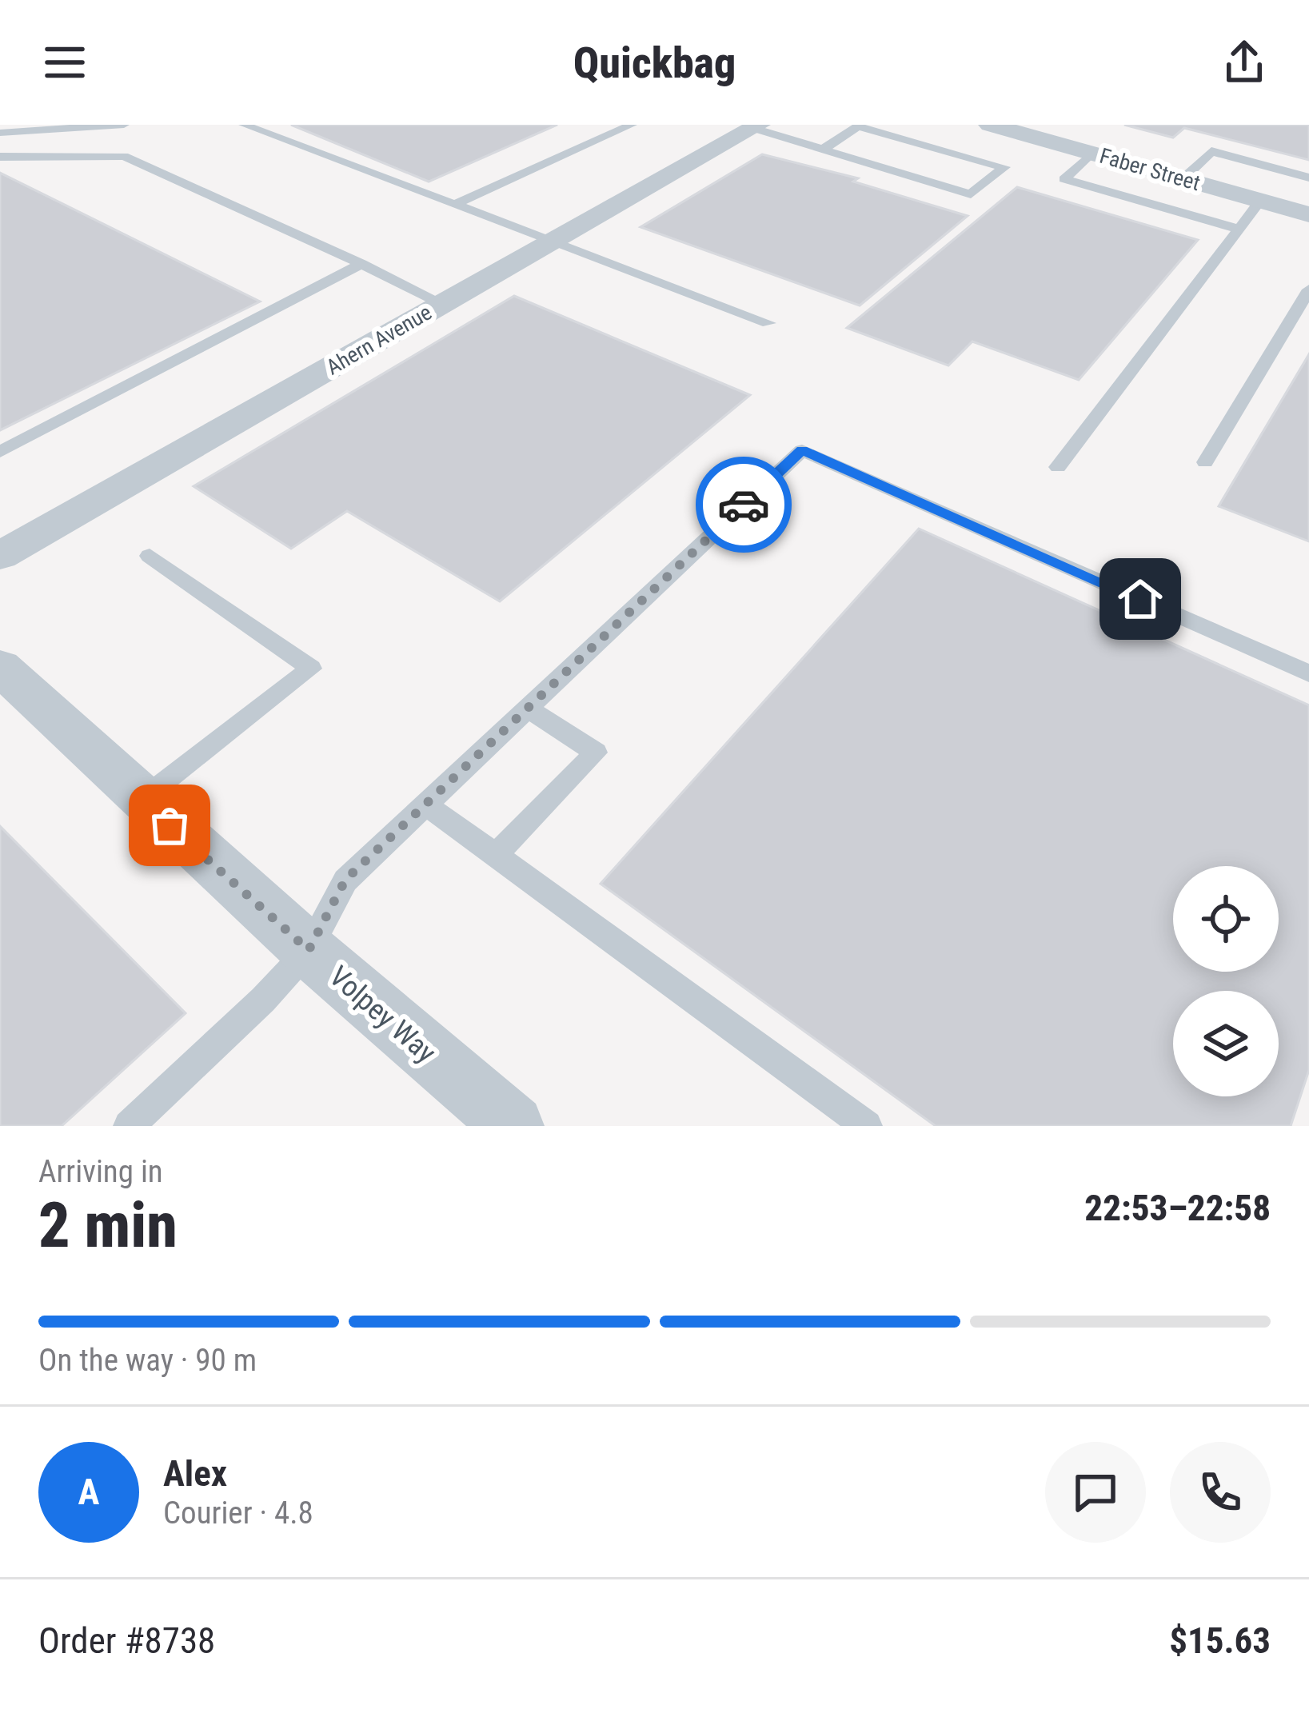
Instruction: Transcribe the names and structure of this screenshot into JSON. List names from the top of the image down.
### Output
{
  "streets": {
    "street": ["Faber Street", "Ahern Avenue", "Volpey Way"]
  },
  "page": {
    "header": "Quickbag",
    "heading": ["2 min", "Arriving in", "22:53–22:58"],
    "panel": [
      "Alex",
      "Courier · 4.8",
      "Order #8738",
      "$15.63"
    ],
    "bar": "On the way · 90 m",
    "round": "A"
  }
}
